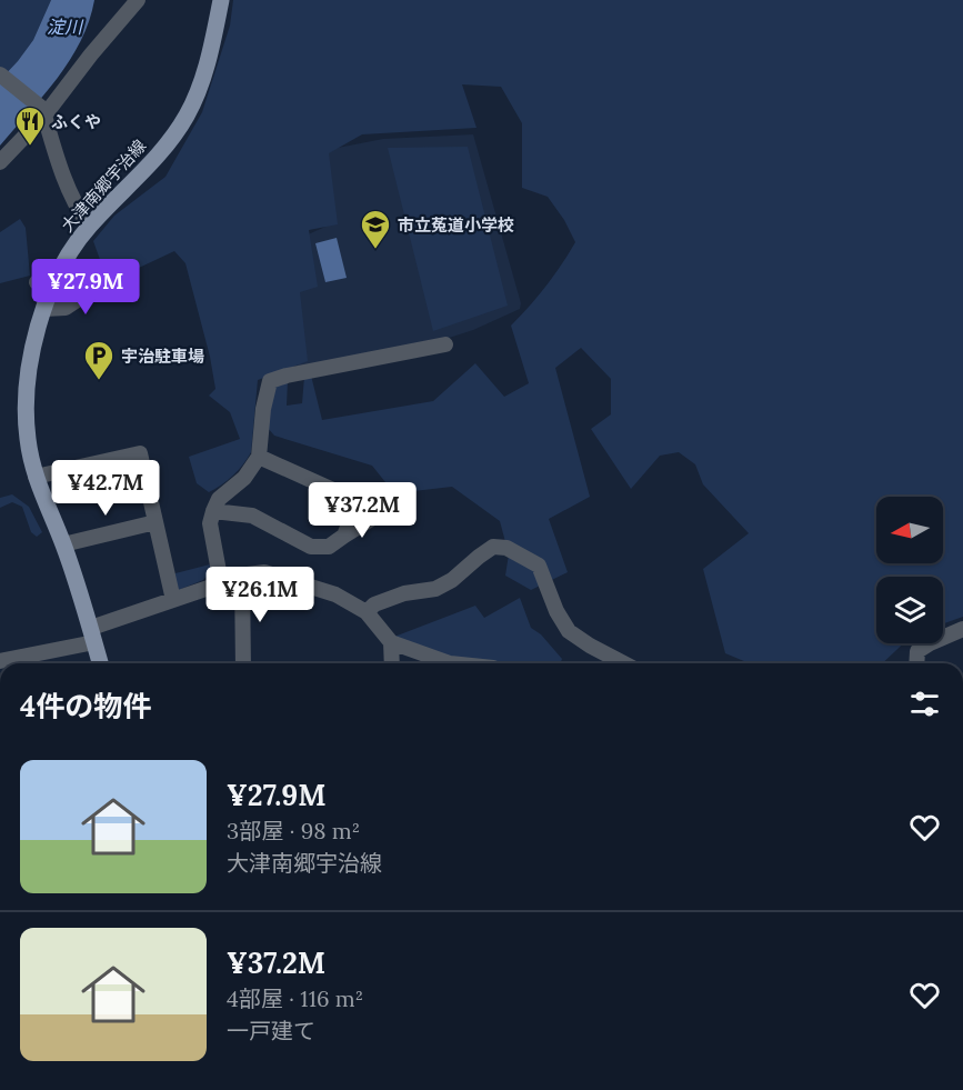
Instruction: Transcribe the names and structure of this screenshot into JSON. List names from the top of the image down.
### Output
{
  "streets": {
    "main road": ["大津南郷宇治線"]
  },
  "water": ["淀川"],
  "places": {
    "restaurant": ["ふくや"],
    "school or university": ["市立菟道小学校"],
    "parking": ["宇治駐車場"]
  },
  "north": "left",
  "page": {
    "price": [
      "¥27.9M",
      "¥42.7M",
      "¥37.2M",
      "¥26.1M"
    ],
    "heading": "4件の物件",
    "list": [
      {
        "name": "¥27.9M",
        "note": "3部屋 · 98 m² · 大津南郷宇治線"
      },
      {
        "name": "¥37.2M",
        "note": "4部屋 · 116 m² · 一戸建て"
      }
    ]
  }
}
